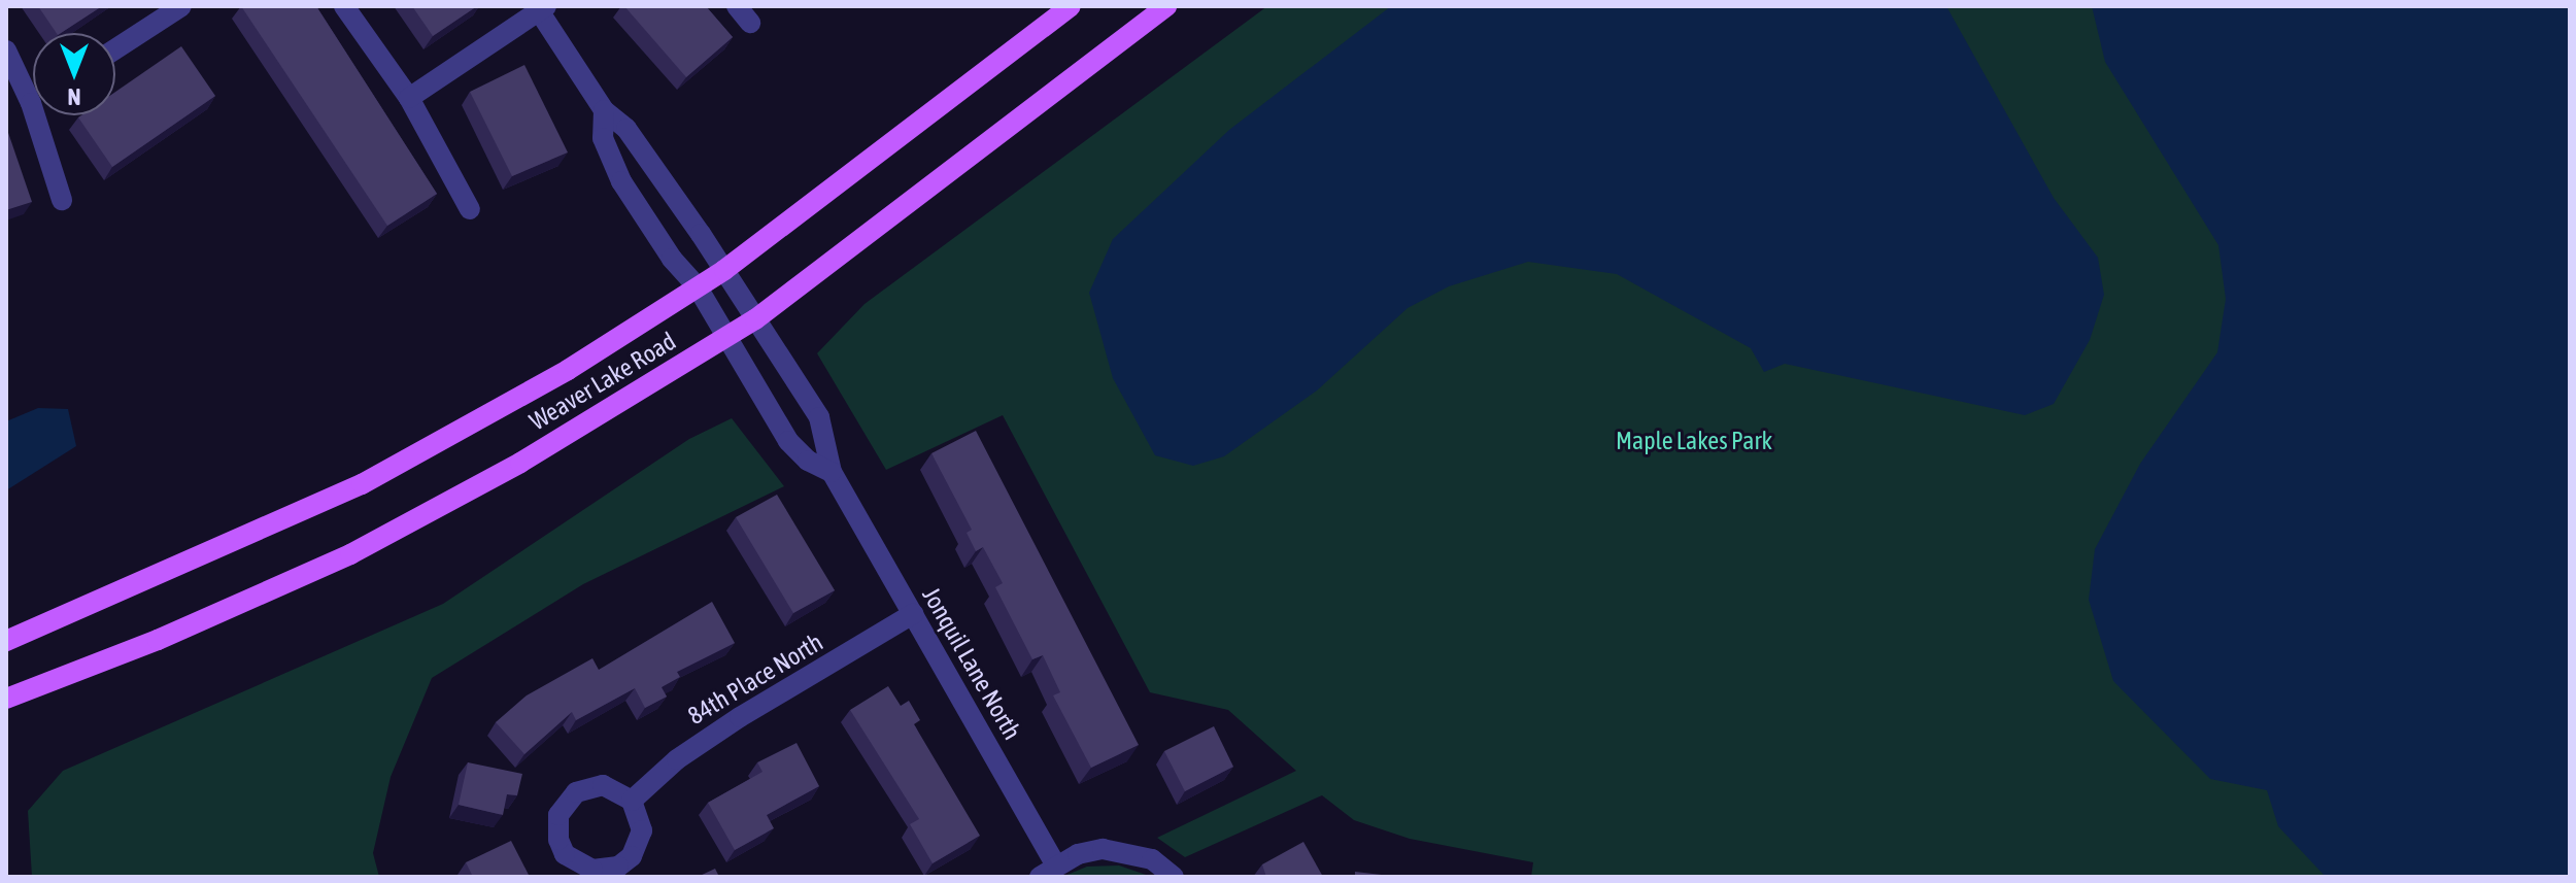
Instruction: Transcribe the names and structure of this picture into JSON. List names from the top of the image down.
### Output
{
  "streets": {
    "main road": ["Weaver Lake Road"],
    "street": ["Jonquil Lane North", "84th Place North"]
  },
  "crossings": [
    ["Weaver Lake Road", "Jonquil Lane North"],
    ["Jonquil Lane North", "84th Place North"]
  ],
  "parks": ["Maple Lakes Park"],
  "north": "bottom"
}
